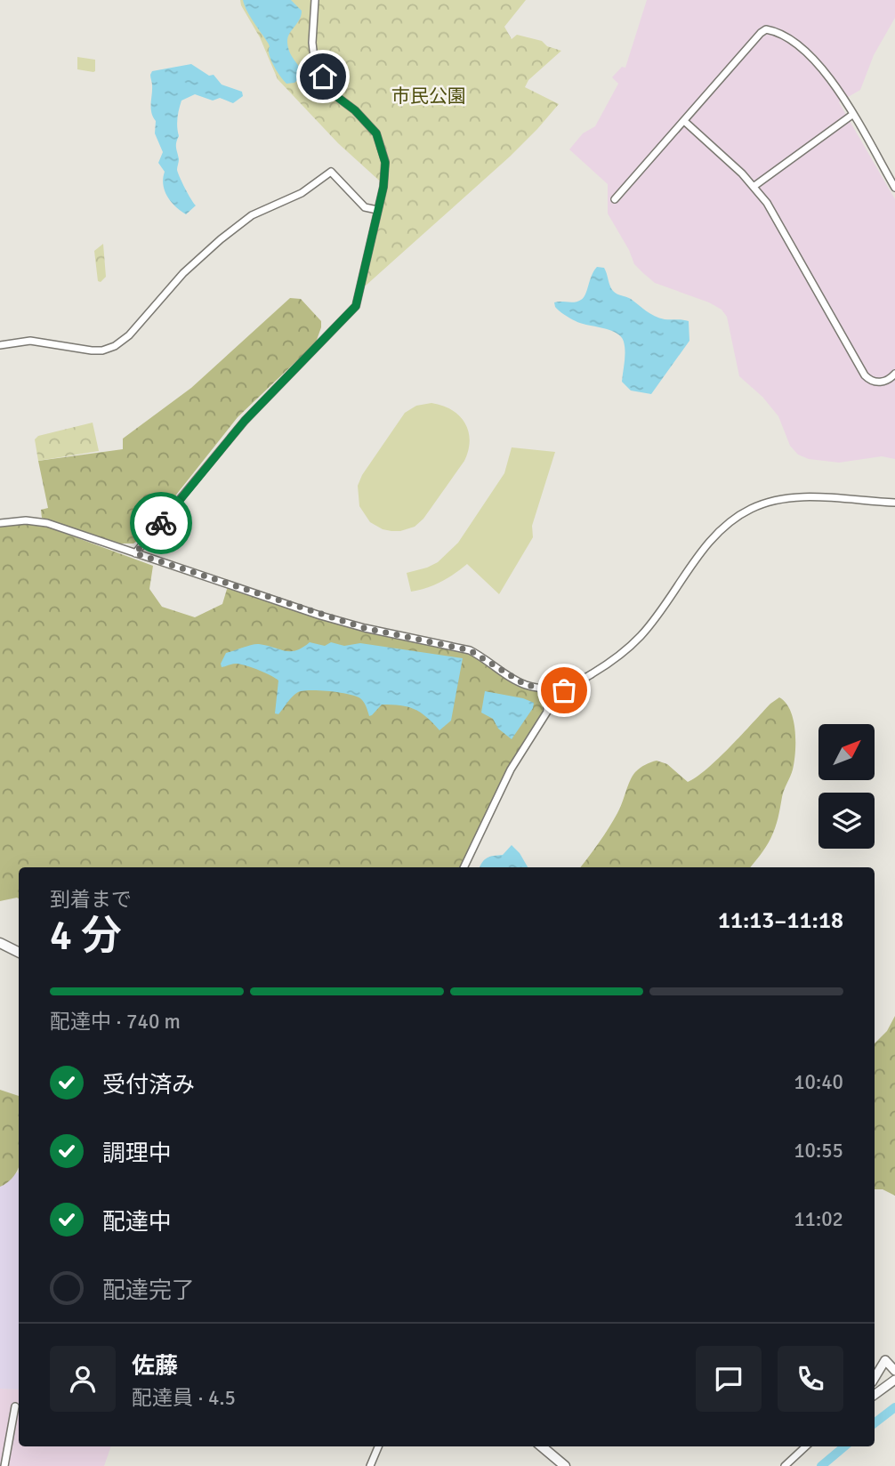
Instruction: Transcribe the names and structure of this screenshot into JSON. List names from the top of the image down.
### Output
{
  "parks": ["市民公園"],
  "north": "top right",
  "page": {
    "heading": ["4 分", "到着まで", "11:13–11:18"],
    "panel": ["佐藤", "配達員 · 4.5"],
    "bar": "配達中 · 740 m",
    "list": [
      ["受付済み", "10:40"],
      ["調理中", "10:55"],
      ["配達中", "11:02"],
      "配達完了"
    ]
  }
}
